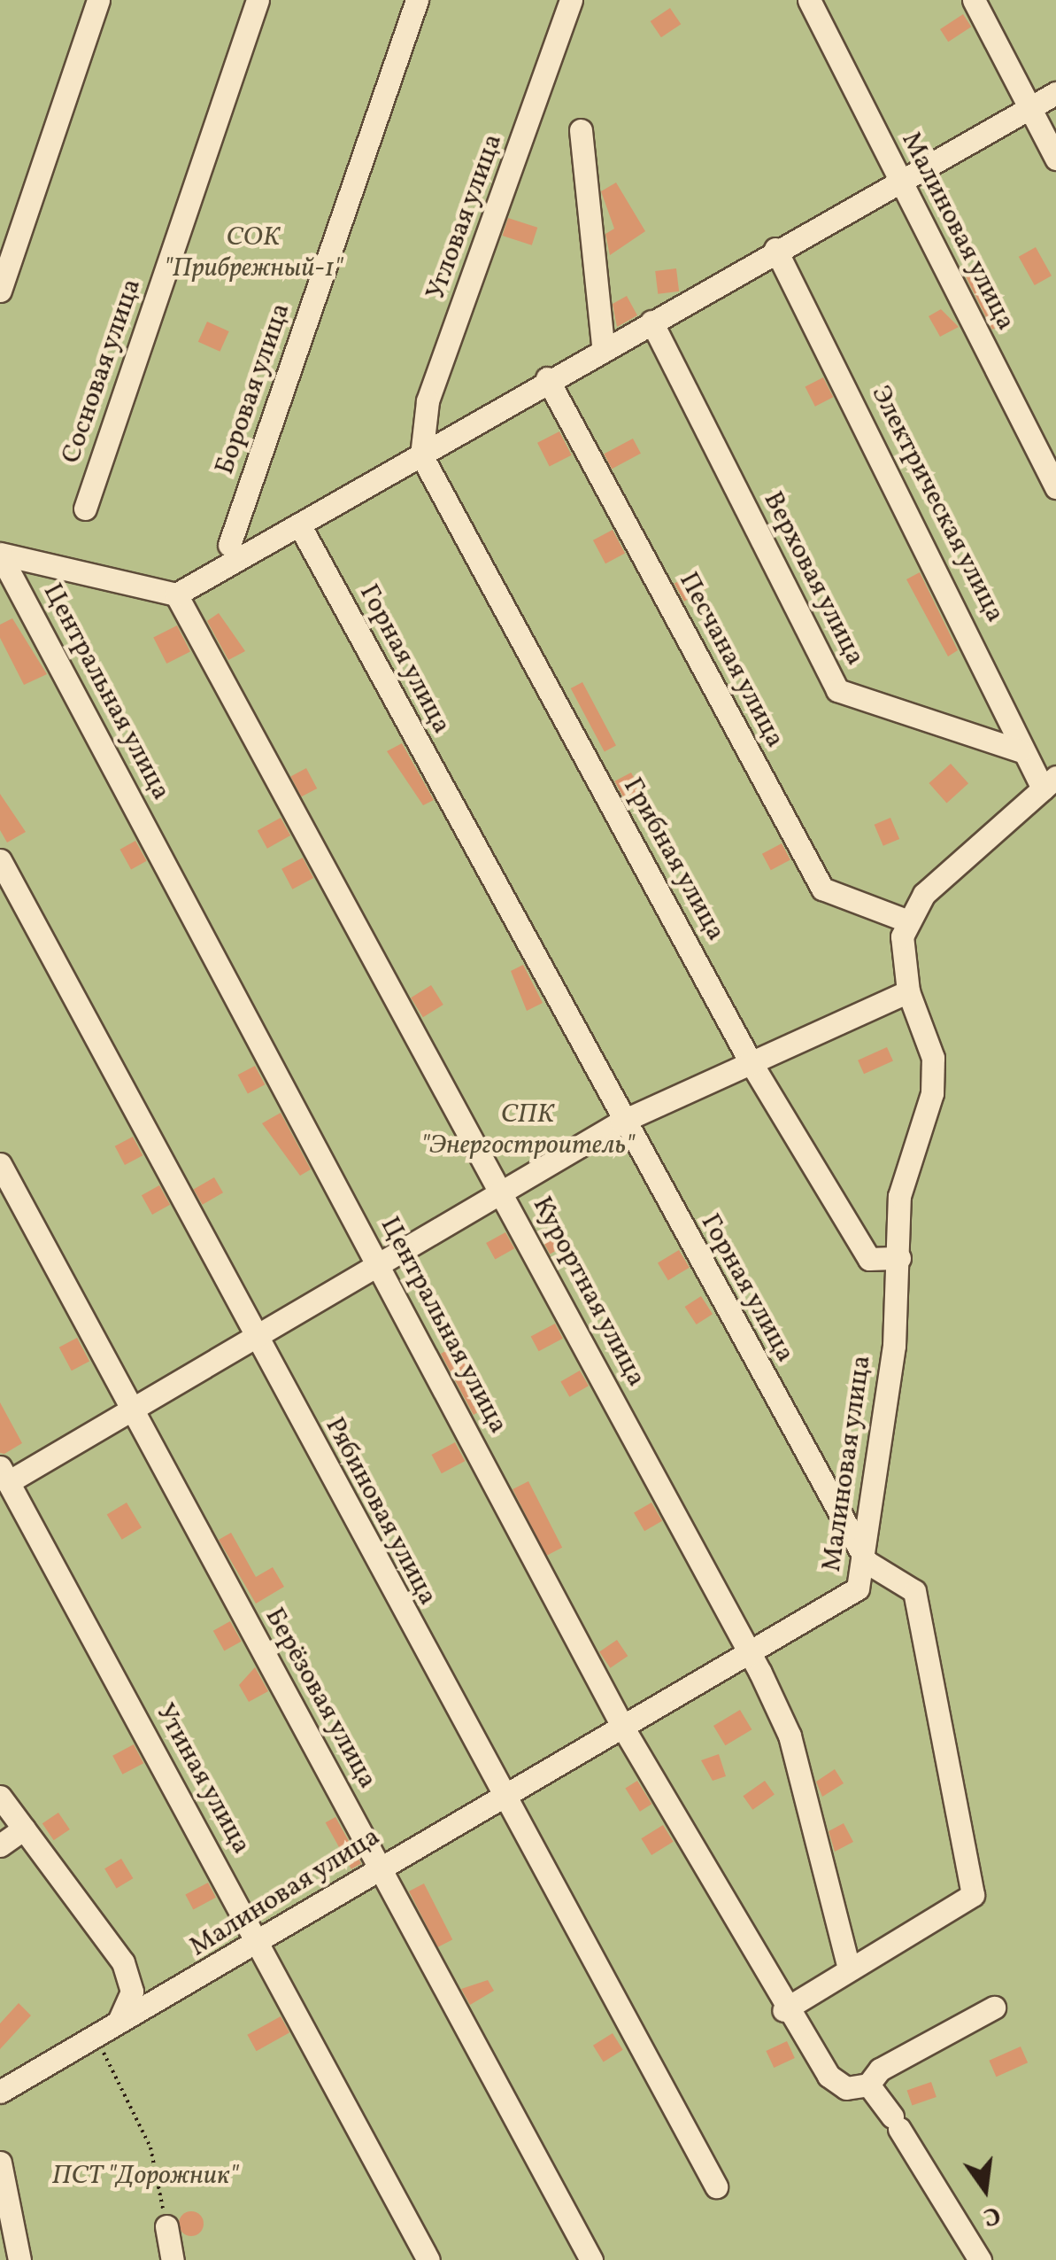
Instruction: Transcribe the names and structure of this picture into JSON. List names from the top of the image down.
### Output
{
  "streets": {
    "street": [
      "Угловая улица",
      "Малиновая улица",
      "Сосновая улица",
      "Боровая улица",
      "Электрическая улица",
      "Верховая улица",
      "Горная улица",
      "Песчаная улица",
      "Центральная улица",
      "Грибная улица",
      "Курортная улица",
      "Рябиновая улица",
      "Берёзовая улица",
      "Утиная улица"
    ]
  },
  "crossings": [
    ["Угловая улица", "Грибная улица"],
    ["Малиновая улица", "Горная улица"],
    ["Малиновая улица", "Песчаная улица"],
    ["Малиновая улица", "Центральная улица"],
    ["Малиновая улица", "Грибная улица"],
    ["Малиновая улица", "Курортная улица"],
    ["Малиновая улица", "Рябиновая улица"],
    ["Малиновая улица", "Берёзовая улица"],
    ["Малиновая улица", "Утиная улица"],
    ["Электрическая улица", "Верховая улица"],
    ["Горная улица", "Центральная улица"],
    ["Горная улица", "Курортная улица"]
  ],
  "parks": ["СОК \"Прибрежный-1\"", "СПК \"Энергостроитель\"", "ПСТ \"Дорожник\""],
  "north": "bottom"
}
